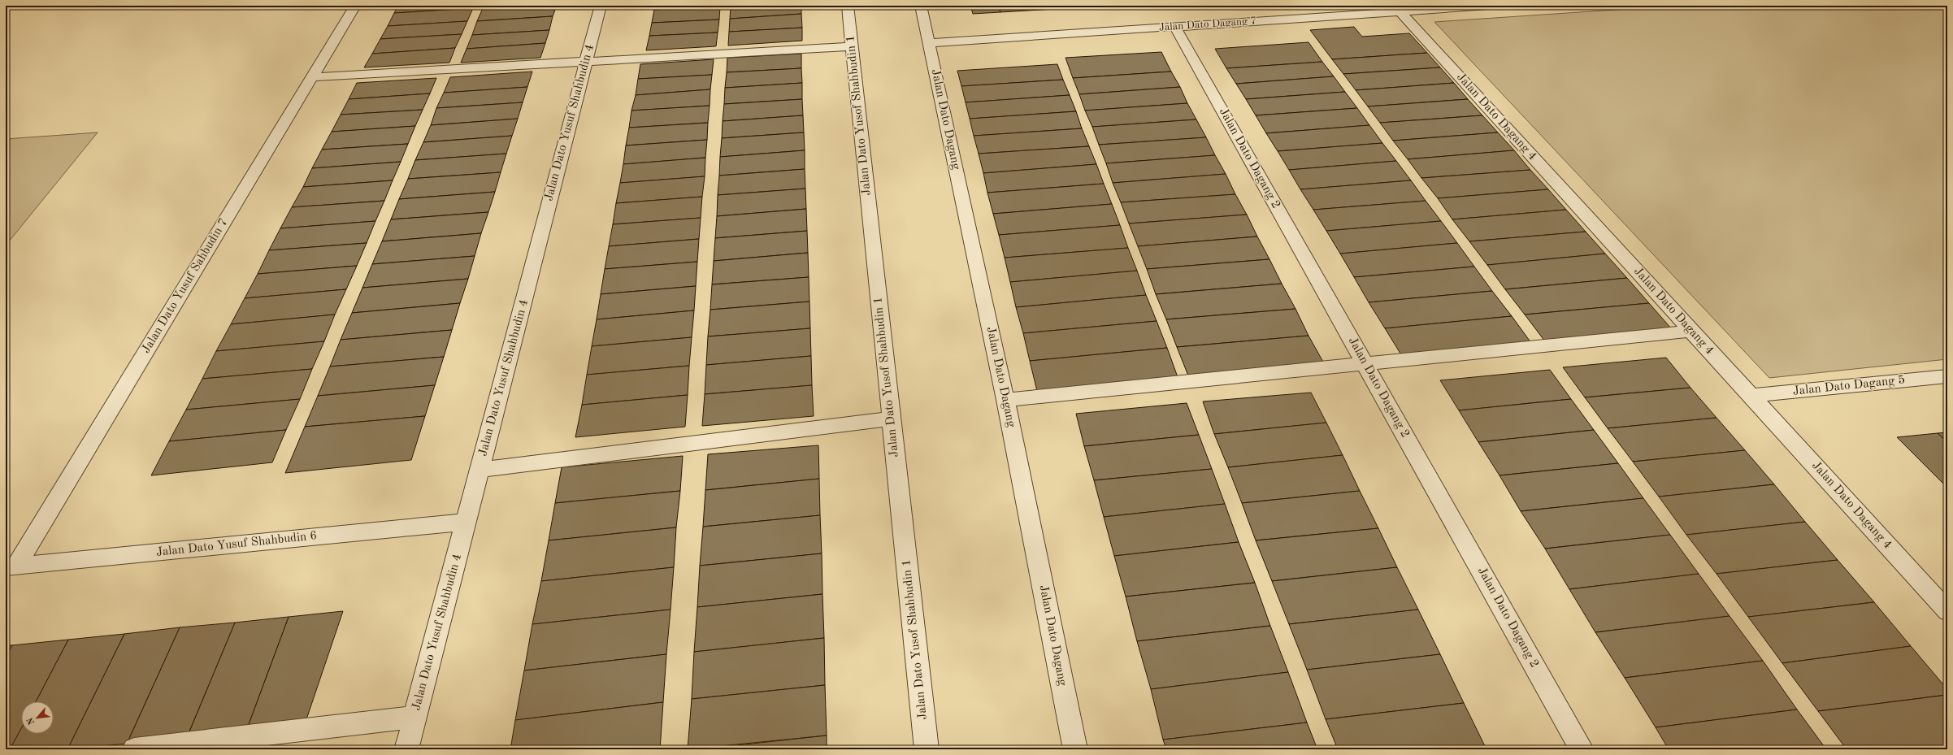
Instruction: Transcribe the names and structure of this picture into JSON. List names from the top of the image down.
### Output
{
  "streets": {
    "street": [
      "Jalan Dato Dagang 7",
      "Jalan Dato Yusof Shahbudin 1",
      "Jalan Dato Dagang 4",
      "Jalan Dato Dagang",
      "Jalan Dato Yusuf Shahbudin 4",
      "Jalan Dato Dagang 2",
      "Jalan Dato Yusuf Sahbudin 7",
      "Jalan Dato Dagang 5",
      "Jalan Dato Yusuf Shahbudin 6"
    ]
  },
  "crossings": [
    ["Jalan Dato Dagang 7", "Jalan Dato Dagang 4"],
    ["Jalan Dato Dagang 7", "Jalan Dato Dagang"],
    ["Jalan Dato Dagang 7", "Jalan Dato Dagang 2"],
    ["Jalan Dato Dagang 4", "Jalan Dato Dagang 5"],
    ["Jalan Dato Yusuf Shahbudin 4", "Jalan Dato Yusuf Shahbudin 6"],
    ["Jalan Dato Yusuf Sahbudin 7", "Jalan Dato Yusuf Shahbudin 6"]
  ],
  "north": "bottom left"
}
